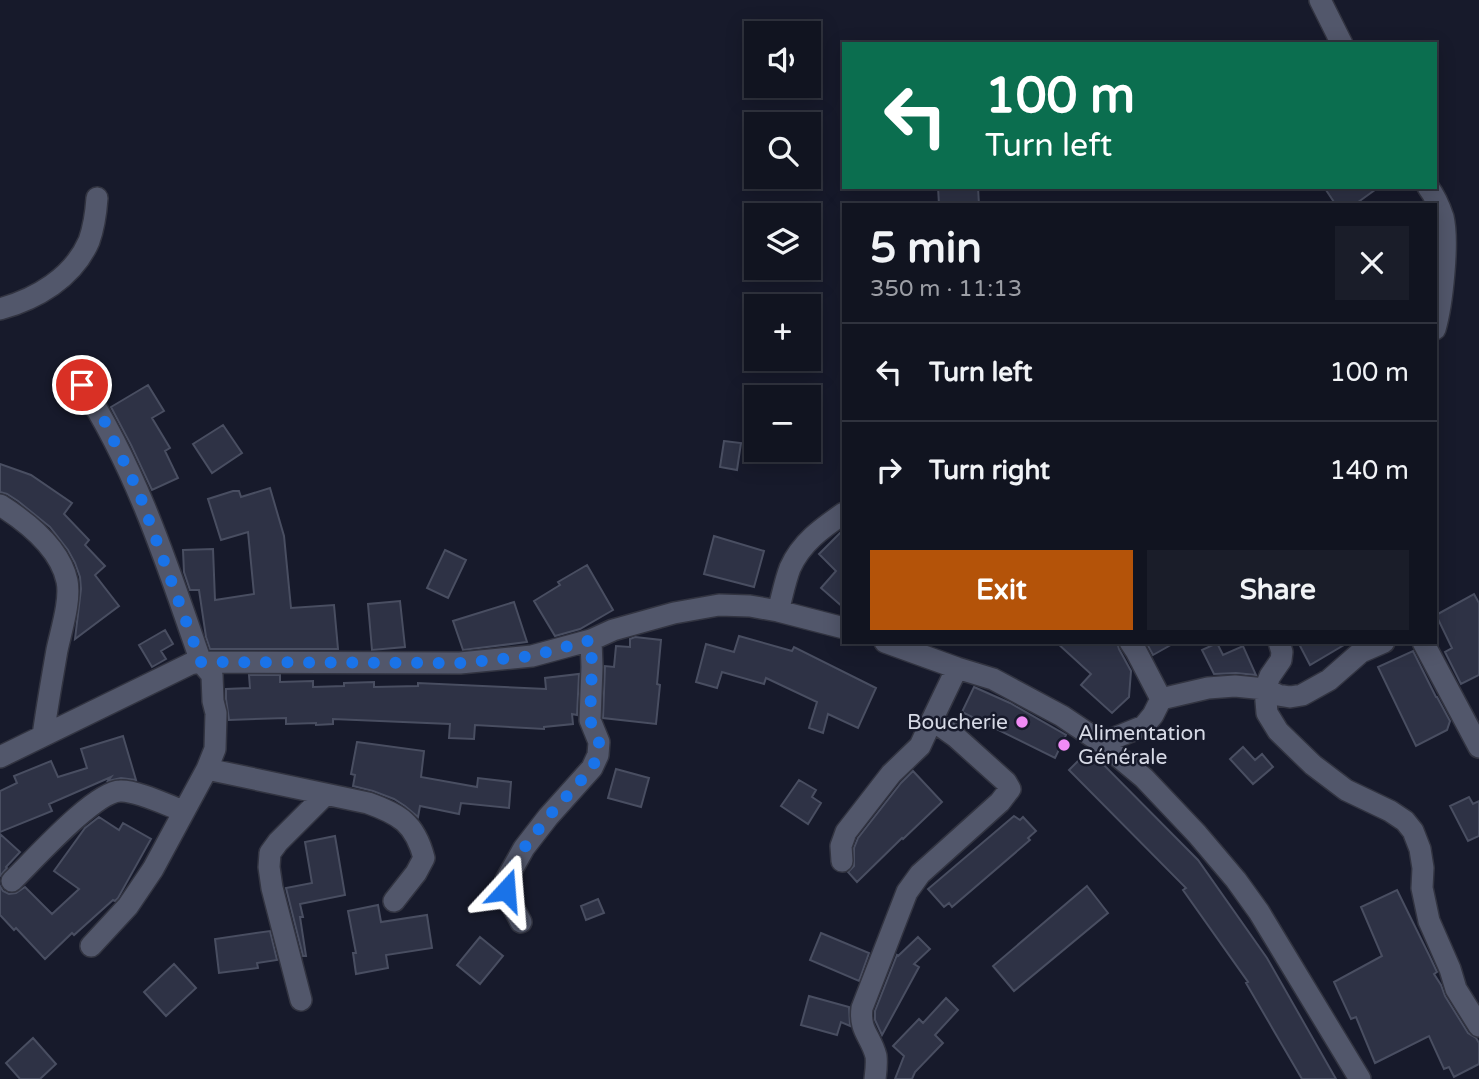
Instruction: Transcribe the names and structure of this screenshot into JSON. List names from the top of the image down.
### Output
{
  "places": ["Boucherie", "Alimentation Générale"],
  "page": {
    "map_buttons": ["+", "−"],
    "turn": ["100 m", "Turn left"],
    "heading": ["5 min", "350 m · 11:13"],
    "list": [
      {
        "name": "Turn left",
        "value": "100 m"
      },
      {
        "name": "Turn right",
        "value": "140 m"
      }
    ],
    "buttons": ["Exit", "Share"]
  }
}
